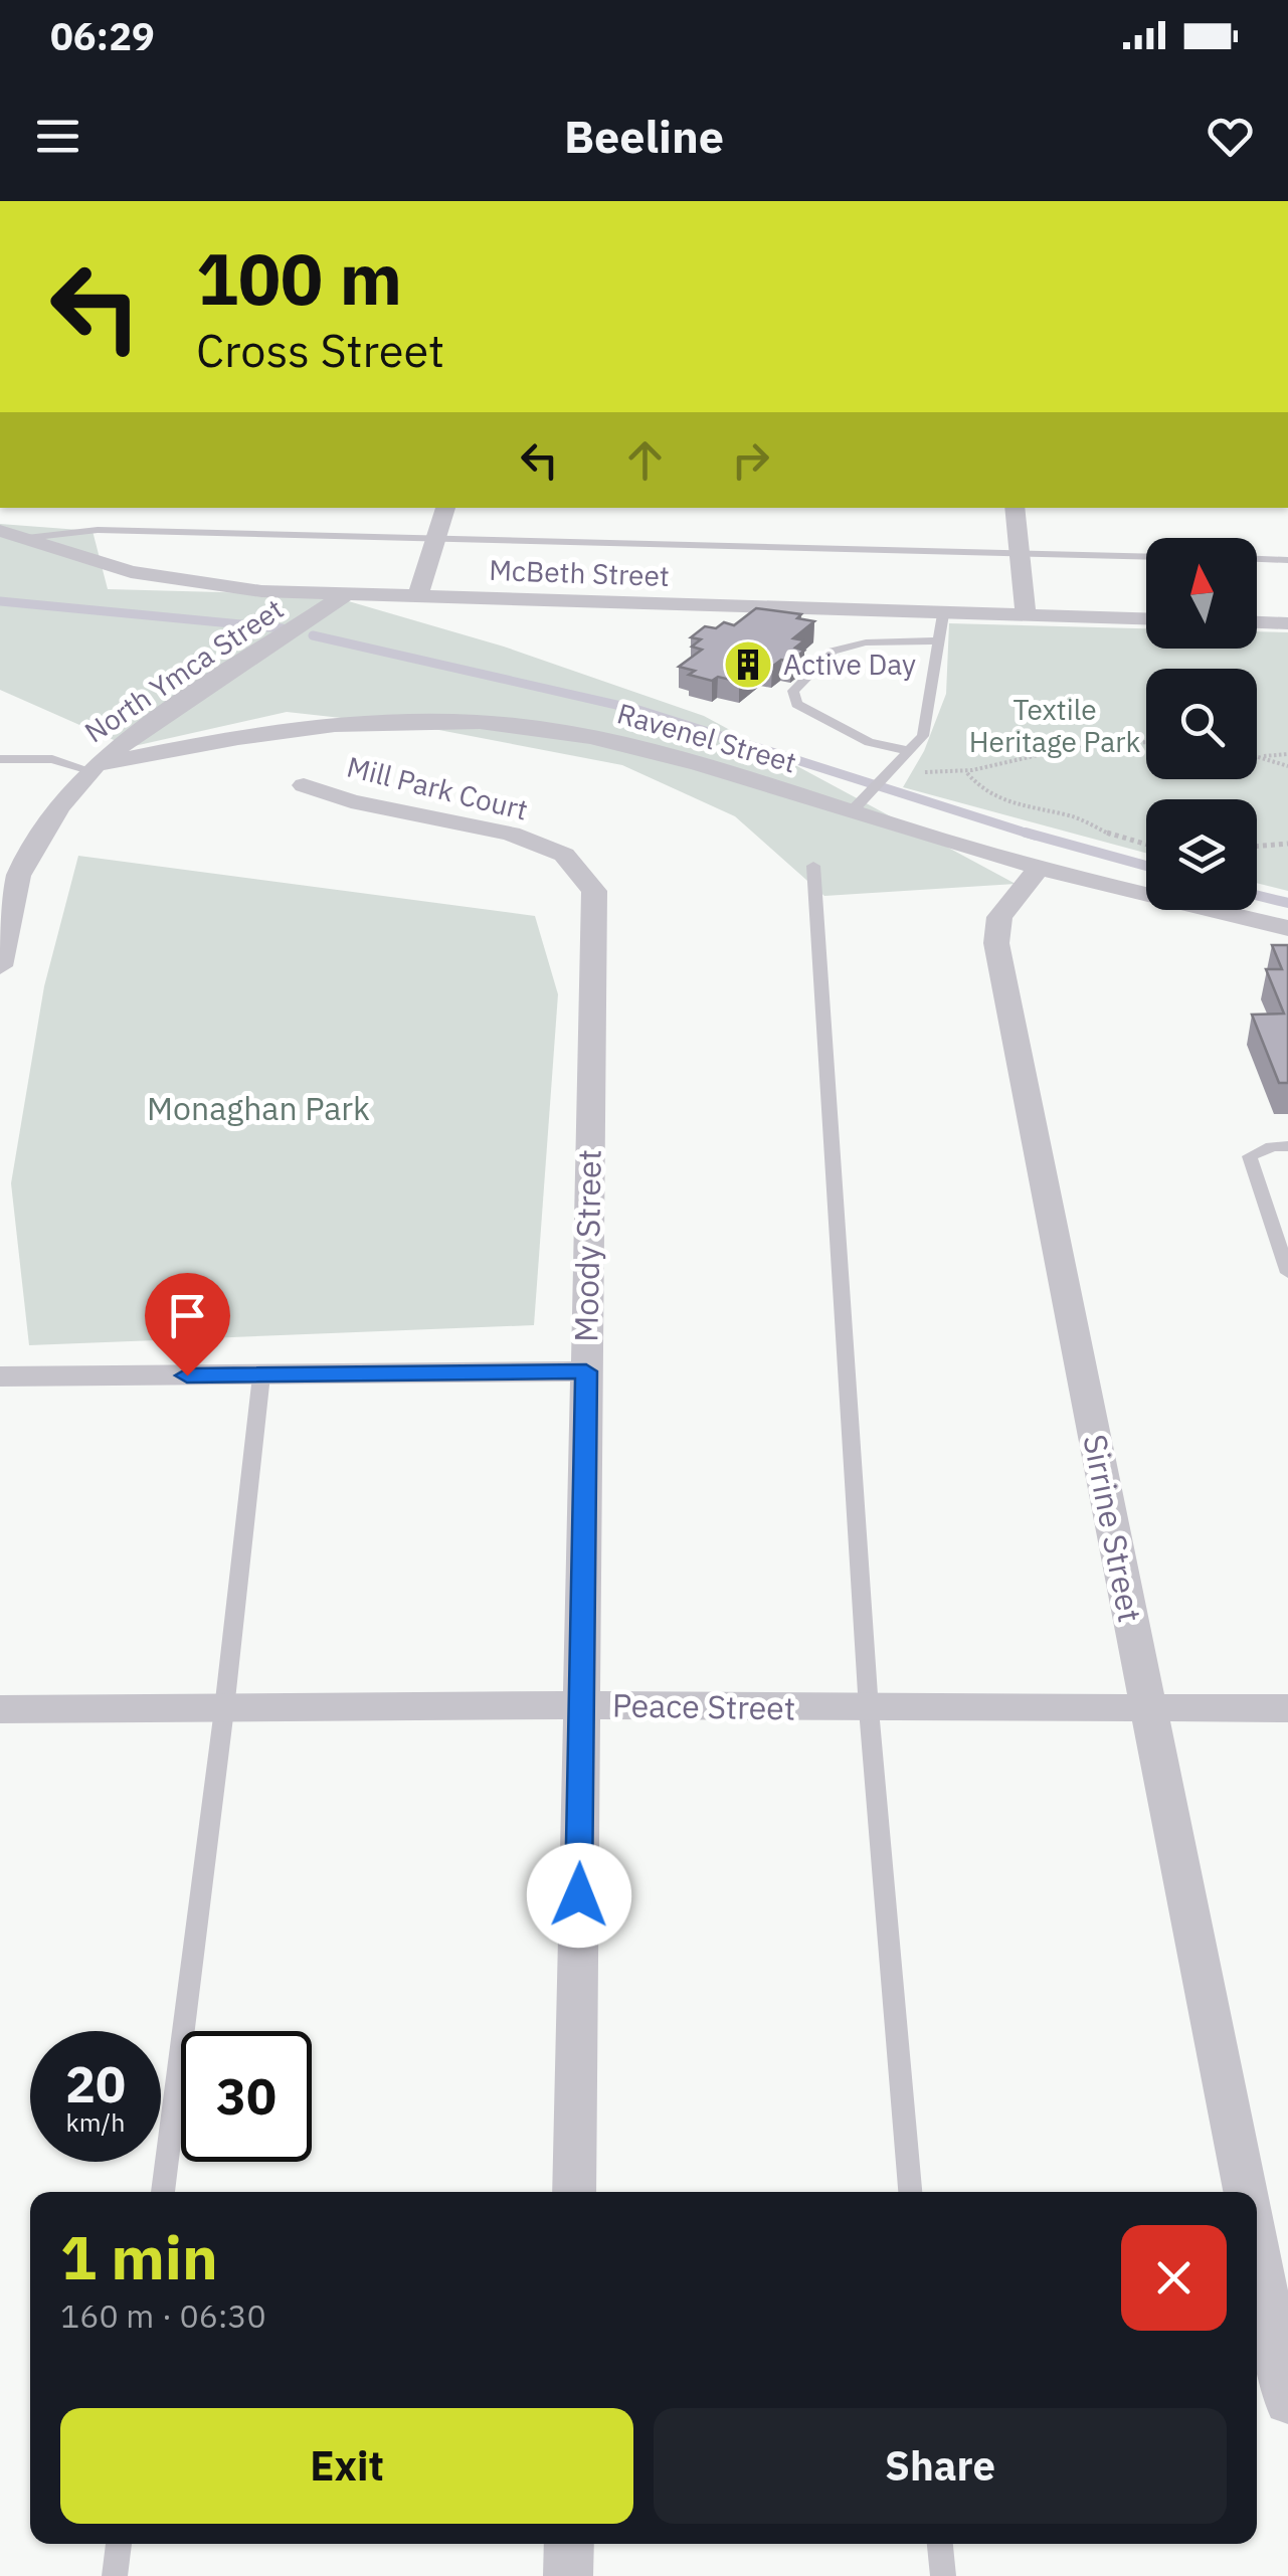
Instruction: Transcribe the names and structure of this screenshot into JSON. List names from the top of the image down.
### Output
{
  "streets": {
    "street": [
      "McBeth Street",
      "North Ymca Street",
      "Ravenel Street",
      "Mill Park Court",
      "Moody Street",
      "Sirrine Street",
      "Peace Street"
    ]
  },
  "crossings": [
    ["McBeth Street", "North Ymca Street"],
    ["North Ymca Street", "Ravenel Street"],
    ["Ravenel Street", "Sirrine Street"],
    ["Mill Park Court", "Moody Street"],
    ["Moody Street", "Peace Street"],
    ["Sirrine Street", "Peace Street"]
  ],
  "parks": ["Textile Heritage Park", "Monaghan Park"],
  "places": {
    "building": ["Active Day"]
  },
  "north": "top",
  "page": {
    "status": "06:29",
    "header": "Beeline",
    "turn": ["100 m", "Cross Street"],
    "speed": "20 km/h",
    "limit": "30",
    "heading": ["1 min", "160 m · 06:30"],
    "buttons": ["Exit", "Share"]
  }
}
